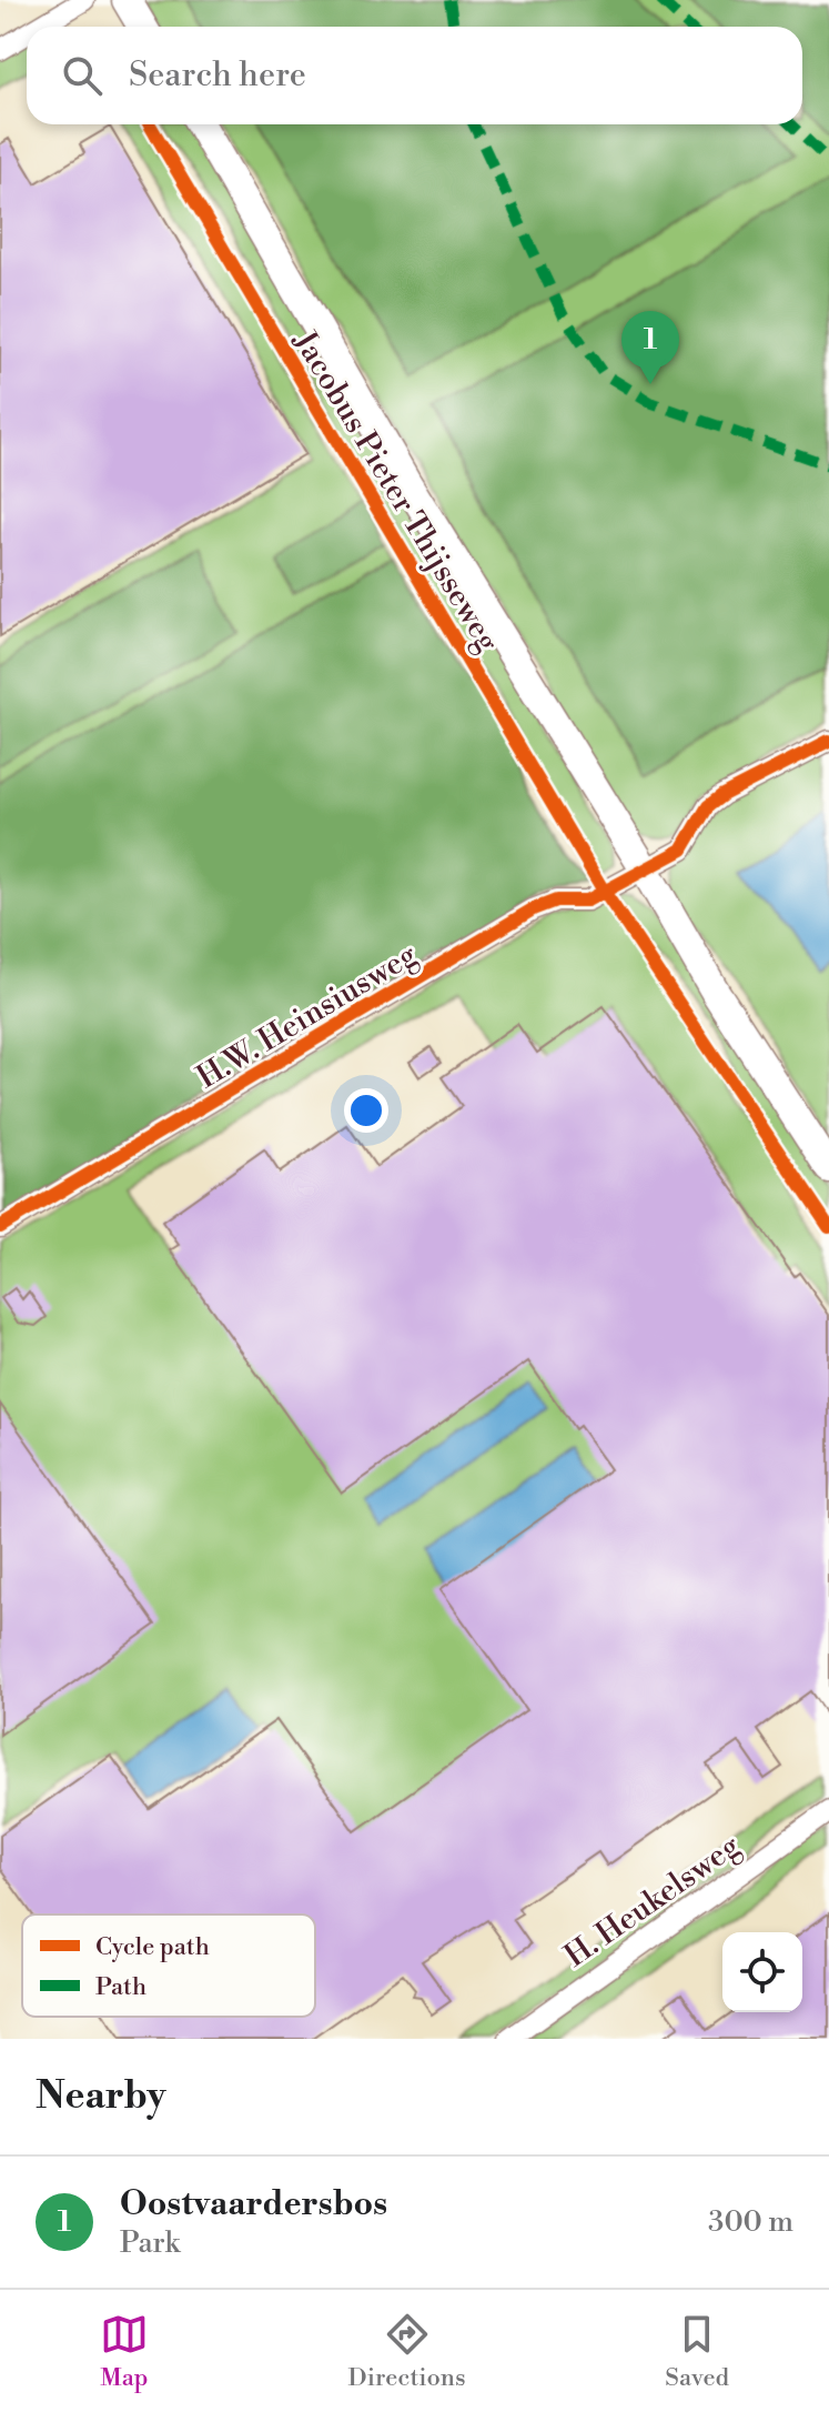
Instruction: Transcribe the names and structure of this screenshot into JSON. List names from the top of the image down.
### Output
{
  "streets": {
    "street": ["Jacobus Pieter Thijsseweg", "H.W. Heinsiusweg", "H. Heukelsweg"]
  },
  "crossings": [
    ["Jacobus Pieter Thijsseweg", "H.W. Heinsiusweg"]
  ],
  "legend": ["Cycle path", "Path"],
  "page": {
    "search": "Search here",
    "pins": "1",
    "heading": "Nearby",
    "list": [
      {
        "mark": "1",
        "name": "Oostvaardersbos",
        "note": "Park",
        "value": "300 m"
      }
    ],
    "nav": ["Map", "Directions", "Saved"]
  }
}
